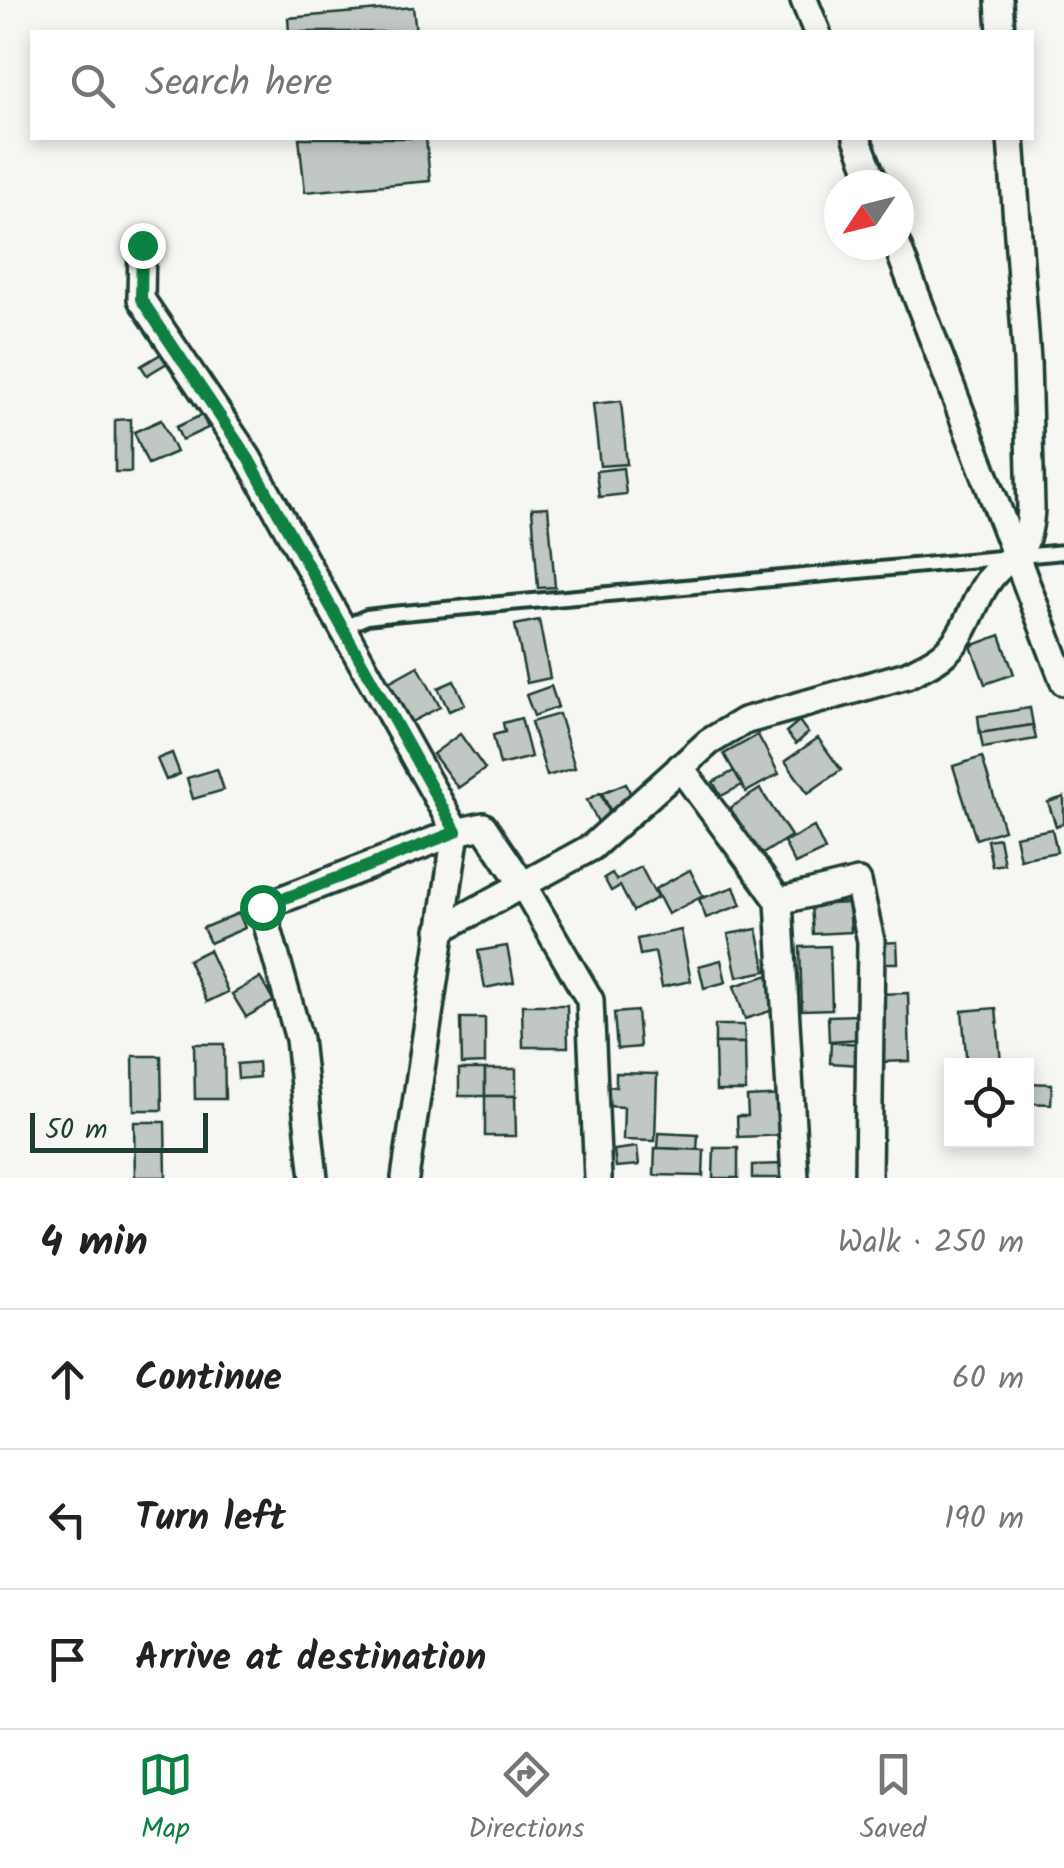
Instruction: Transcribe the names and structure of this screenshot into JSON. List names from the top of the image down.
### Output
{
  "scale_bar": "50 m",
  "north": "bottom left",
  "page": {
    "search": "Search here",
    "scale": "50 m",
    "heading": ["4 min", "Walk · 250 m"],
    "list": [
      ["Continue", "60 m"],
      ["Turn left", "190 m"],
      "Arrive at destination"
    ],
    "nav": ["Map", "Directions", "Saved"]
  }
}
